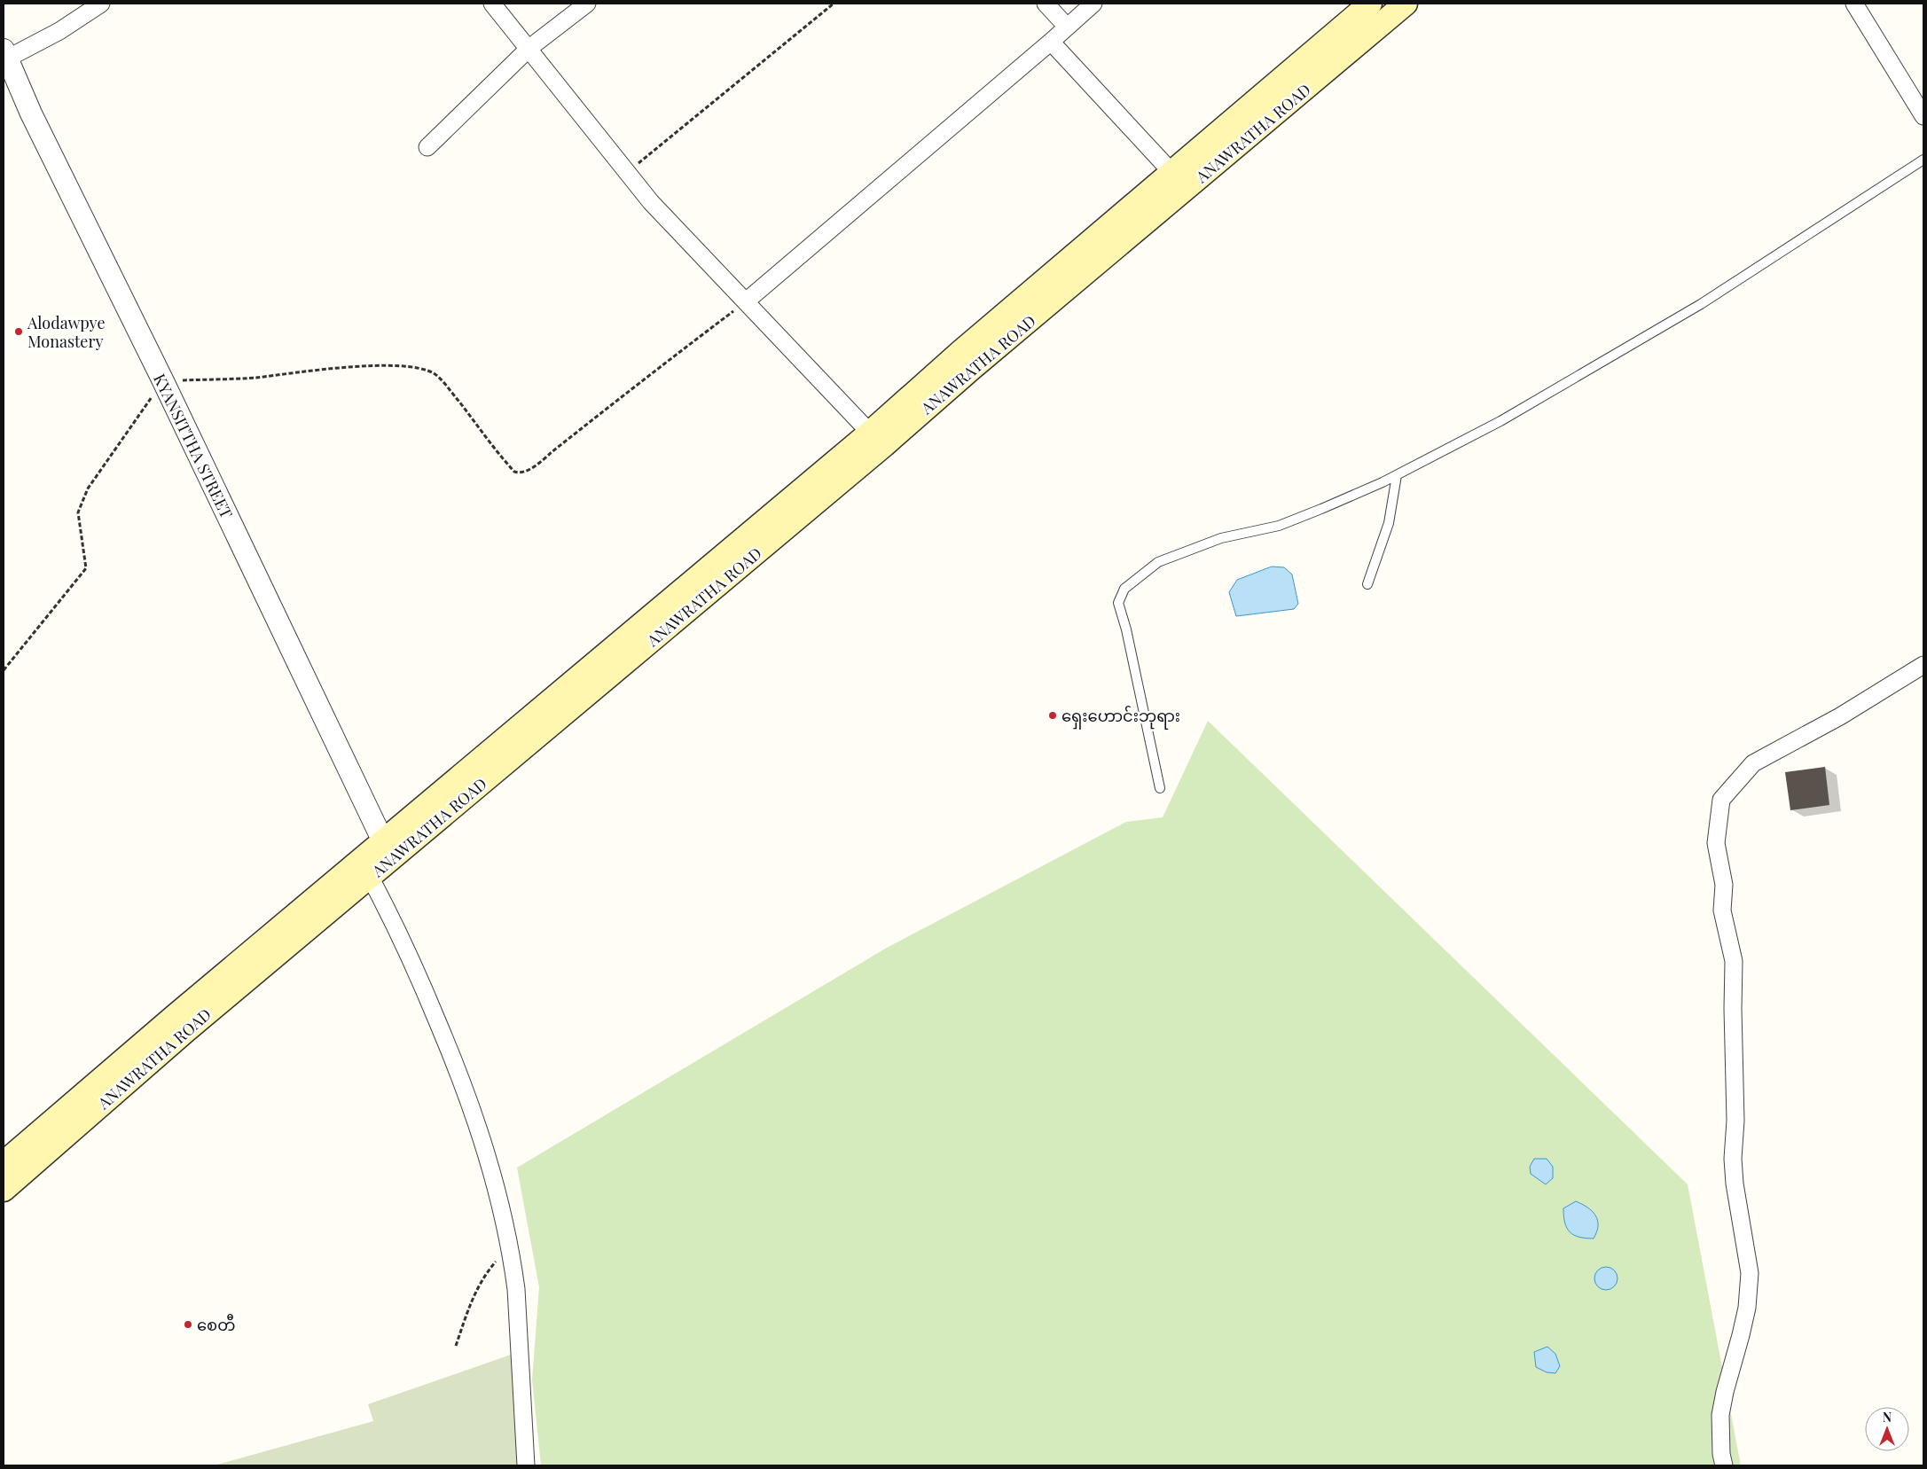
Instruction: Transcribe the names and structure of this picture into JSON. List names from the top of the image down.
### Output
{
  "streets": {
    "main road": ["ANAWRATHA ROAD"],
    "street": ["KYANSITTHA STREET"]
  },
  "crossings": [
    ["ANAWRATHA ROAD", "KYANSITTHA STREET"]
  ],
  "places": ["Alodawpye Monastery", "ရှေးဟောင်းဘုရား", "စေတီ"],
  "north": "top"
}
